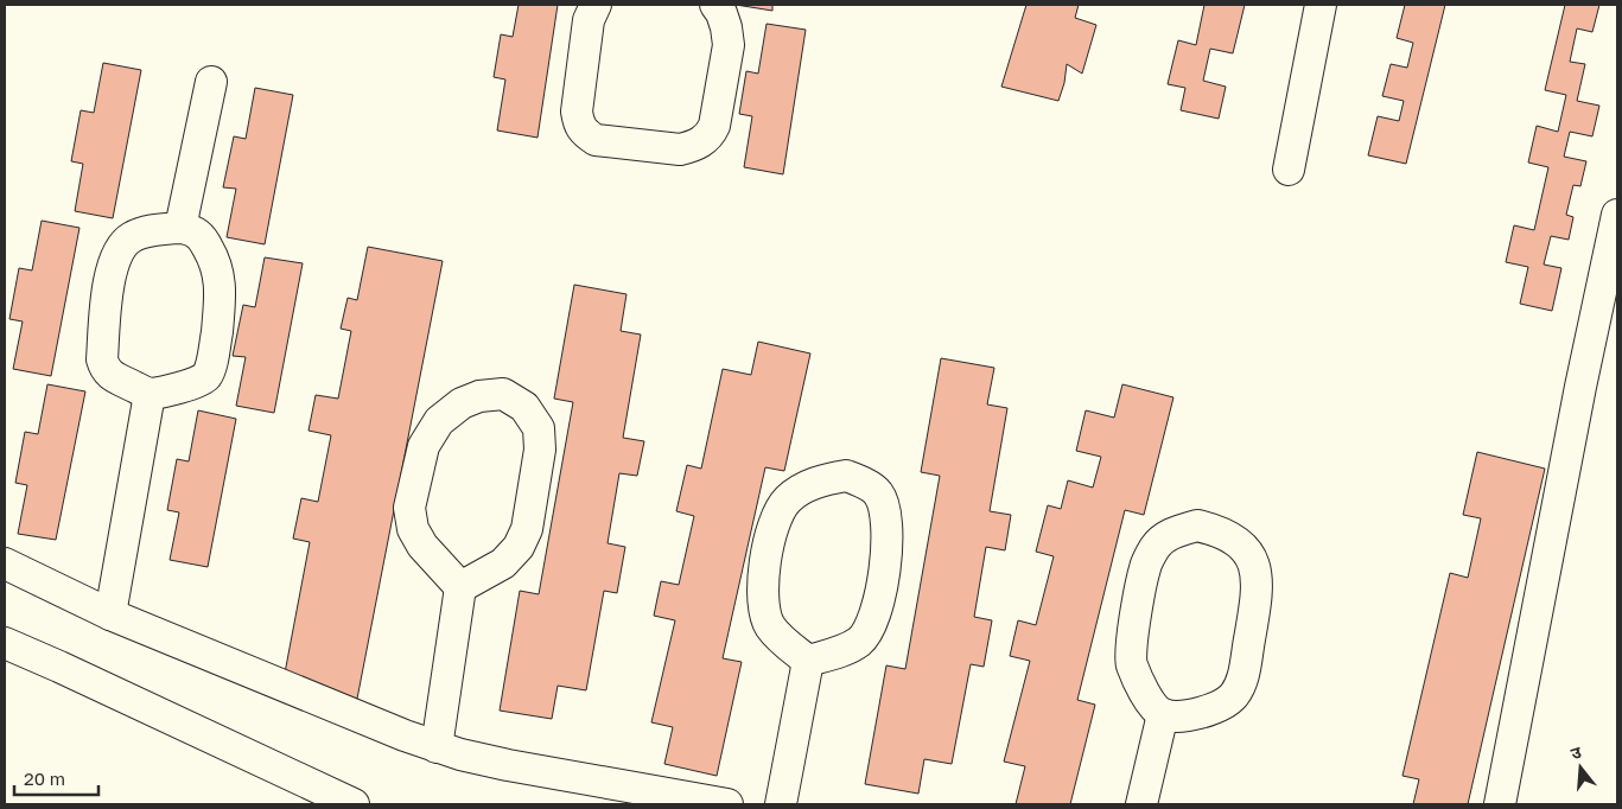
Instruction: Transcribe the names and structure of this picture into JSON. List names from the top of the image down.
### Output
{
  "scale_bar": "20 m",
  "north": "top"
}
